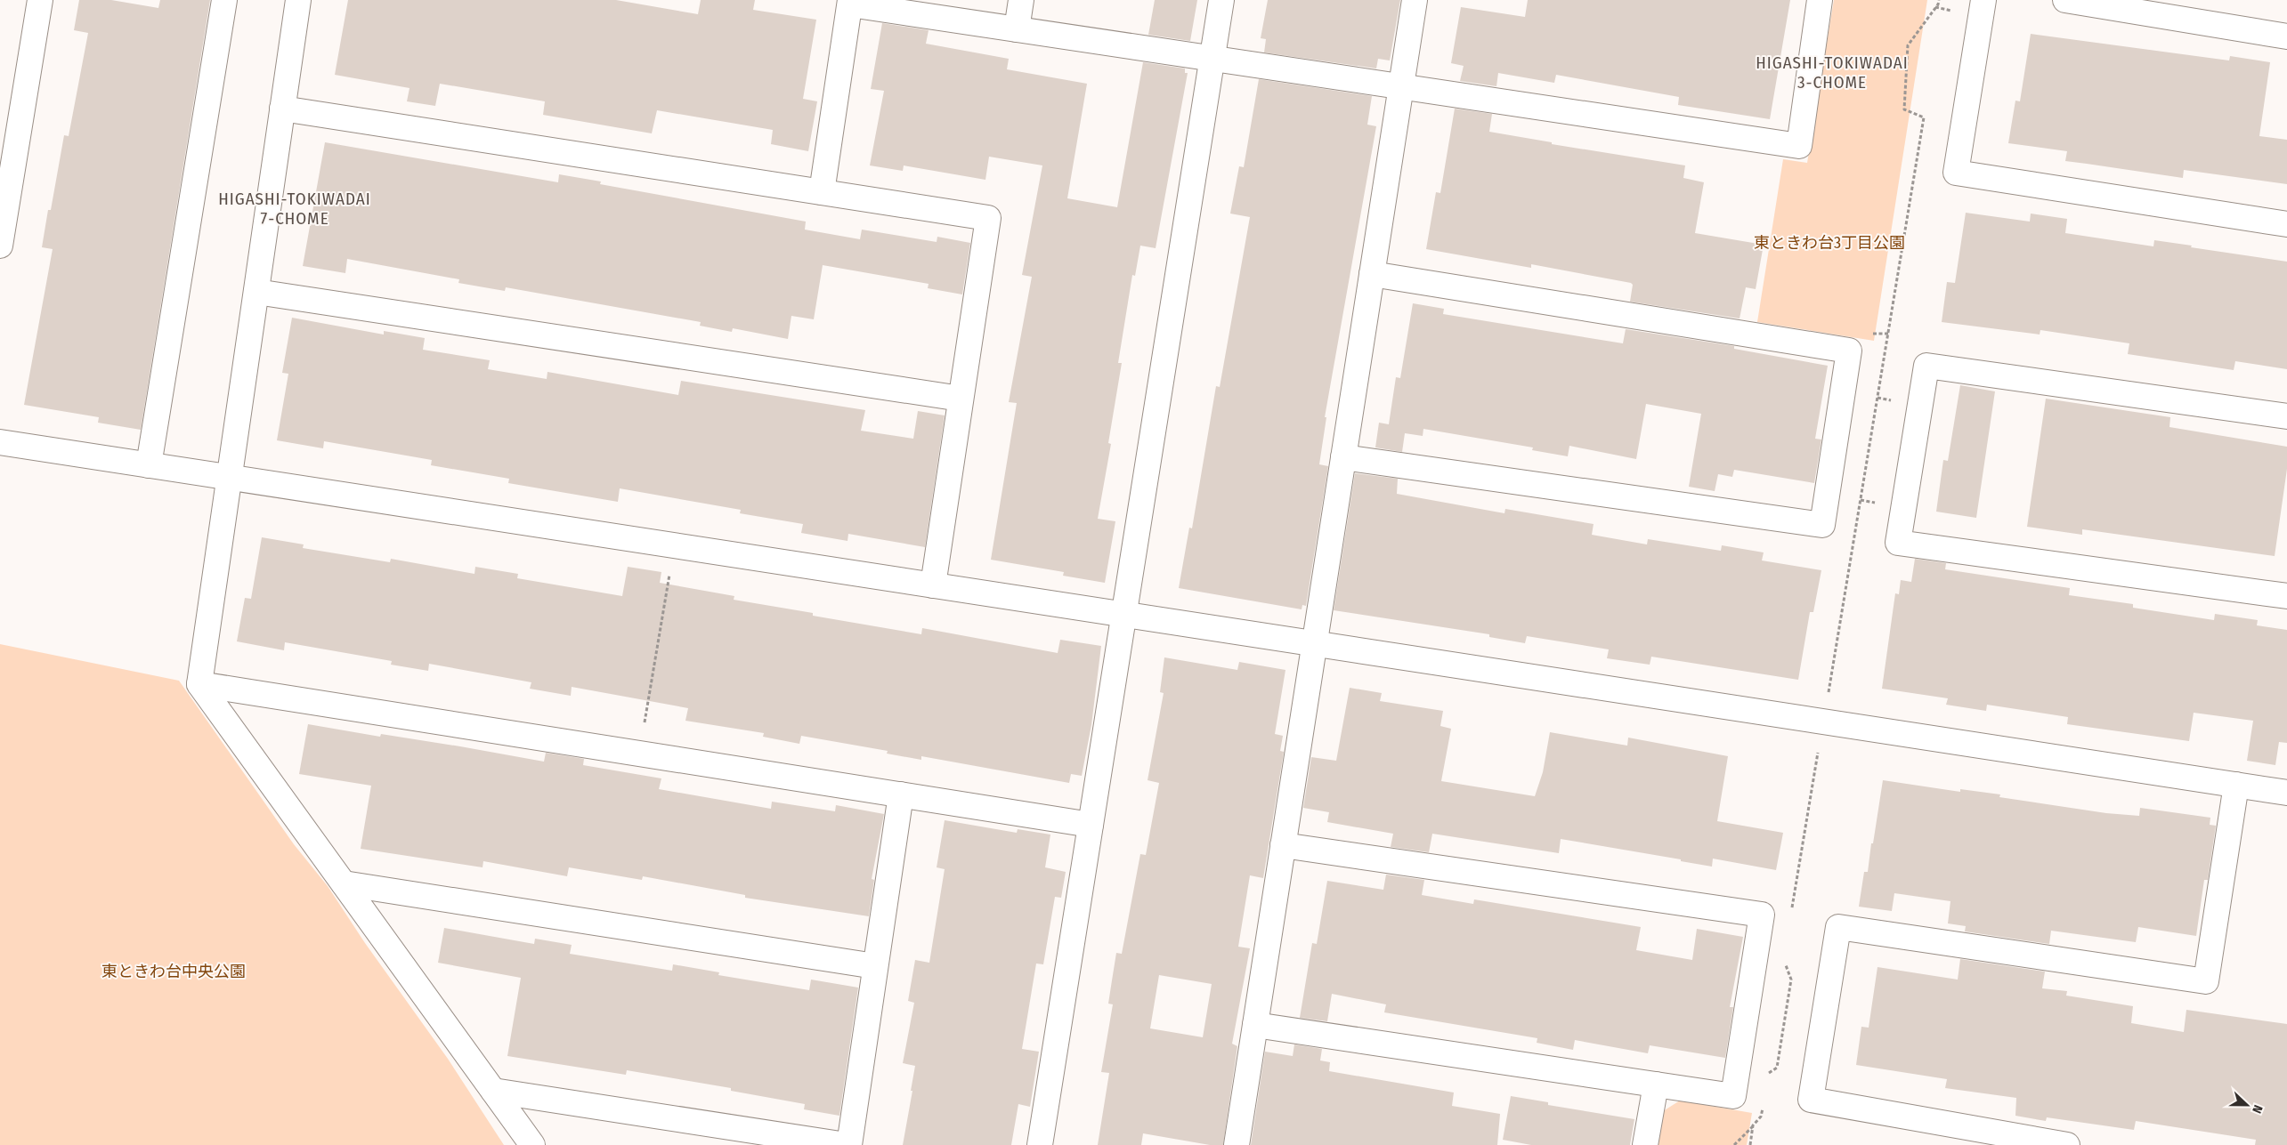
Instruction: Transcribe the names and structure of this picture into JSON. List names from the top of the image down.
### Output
{
  "districts": ["HIGASHI-TOKIWADAI 3-CHOME", "HIGASHI-TOKIWADAI 7-CHOME"],
  "parks": ["東ときわ台3丁目公園", "東ときわ台中央公園"],
  "north": "right"
}
